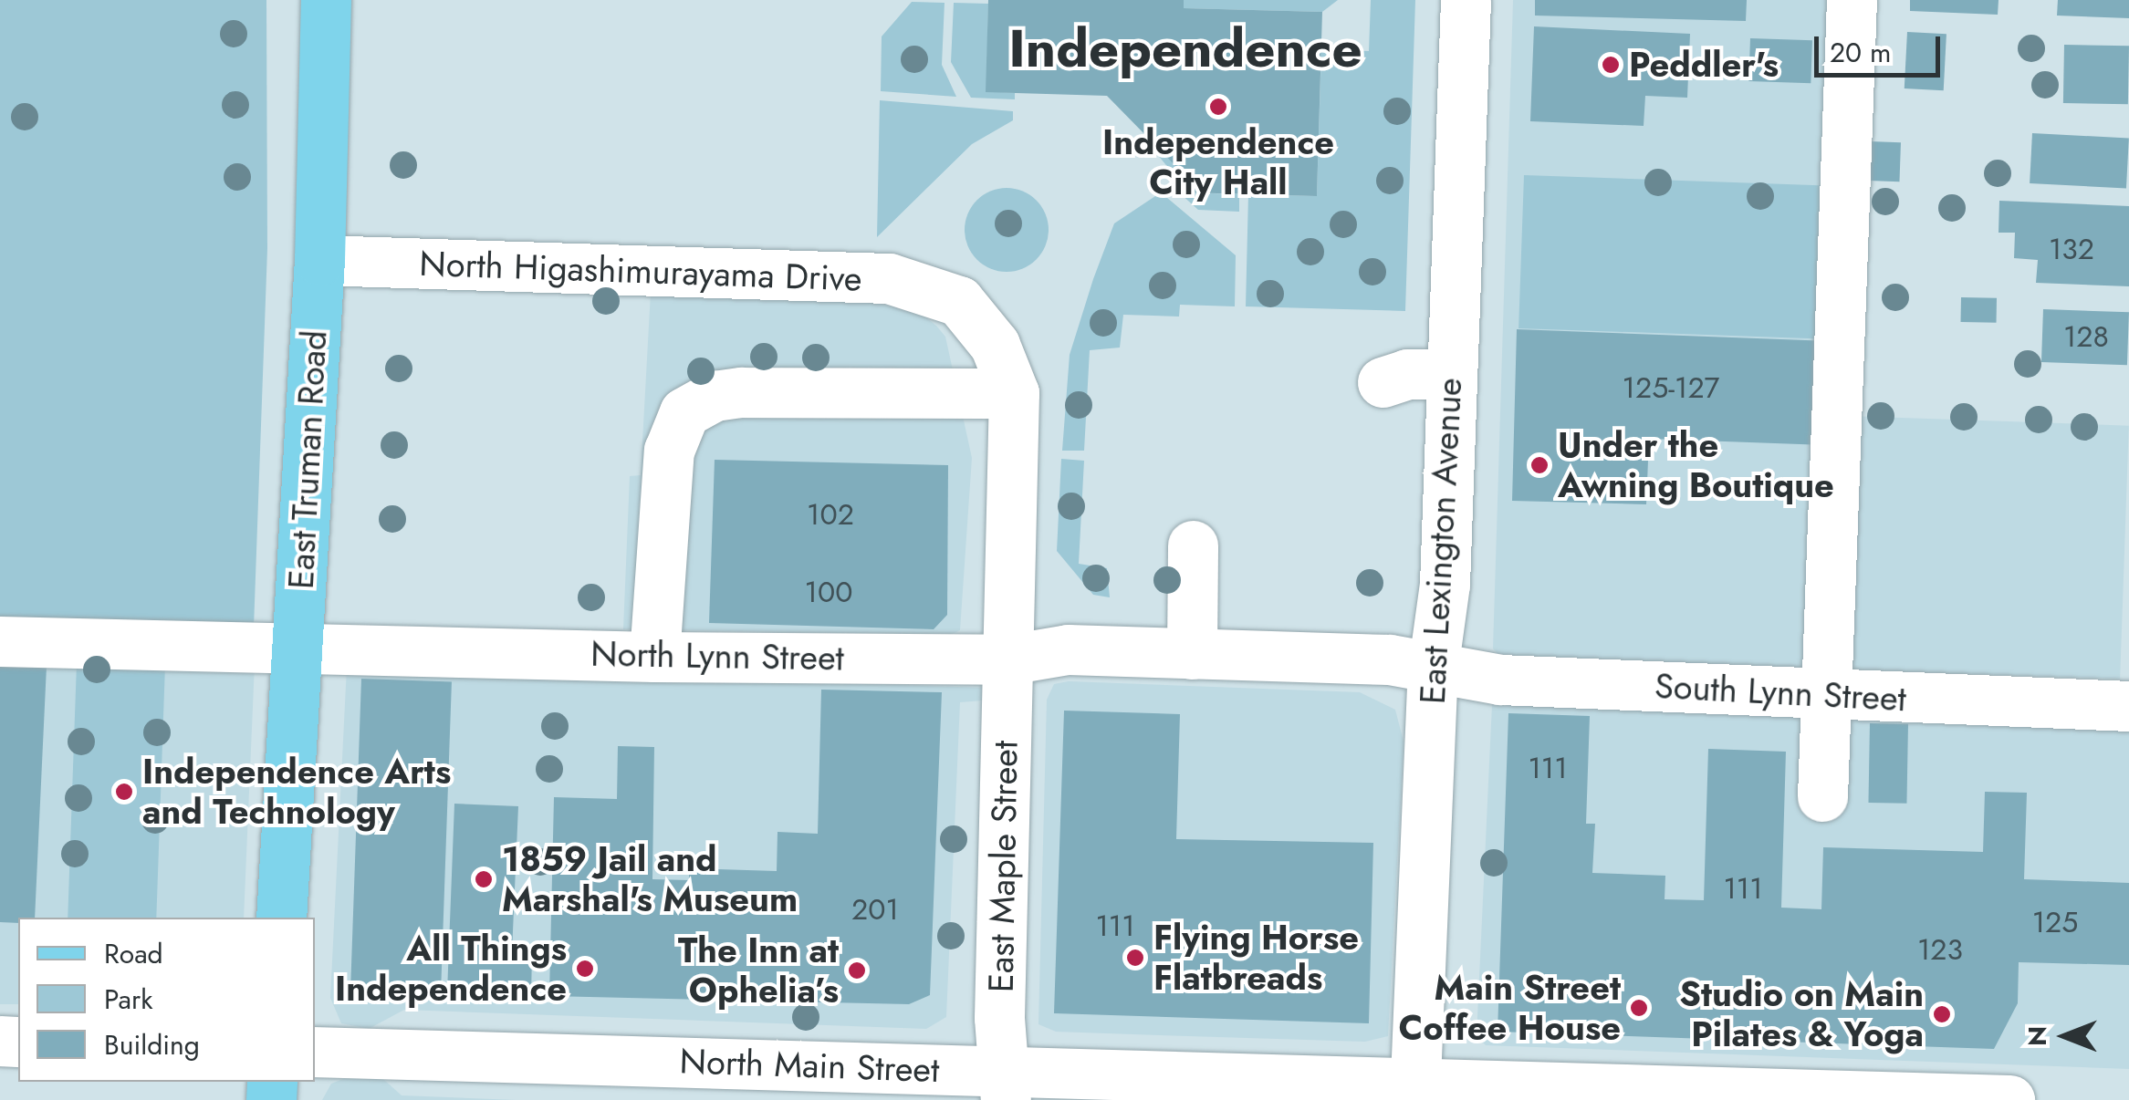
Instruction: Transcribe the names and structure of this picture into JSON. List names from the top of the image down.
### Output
{
  "streets": {
    "main road": ["East Truman Road"],
    "street": [
      "North Higashimurayama Drive",
      "East Lexington Avenue",
      "North Lynn Street",
      "South Lynn Street",
      "East Maple Street",
      "North Main Street"
    ]
  },
  "crossings": [
    ["North Higashimurayama Drive", "East Truman Road"],
    ["North Higashimurayama Drive", "East Maple Street"],
    ["East Truman Road", "North Lynn Street"],
    ["East Lexington Avenue", "North Lynn Street"],
    ["East Lexington Avenue", "South Lynn Street"],
    ["East Lexington Avenue", "North Main Street"],
    ["North Lynn Street", "South Lynn Street"],
    ["North Lynn Street", "East Maple Street"],
    ["East Maple Street", "North Main Street"]
  ],
  "districts": ["Independence"],
  "places": [
    "Peddler's",
    "Independence City Hall",
    "Under the Awning Boutique",
    "Independence Arts and Technology",
    "1859 Jail and Marshal's Museum",
    "Flying Horse Flatbreads",
    "All Things Independence",
    "The Inn at Ophelia’s",
    "Main Street Coffee House",
    "Studio on Main Pilates & Yoga"
  ],
  "house_numbers": [
    "132",
    "128",
    "125-127",
    "102",
    "100",
    "111",
    "111",
    "201",
    "125",
    "111",
    "123"
  ],
  "legend": ["Road", "Park", "Building"],
  "scale_bar": "20 m",
  "north": "left"
}
